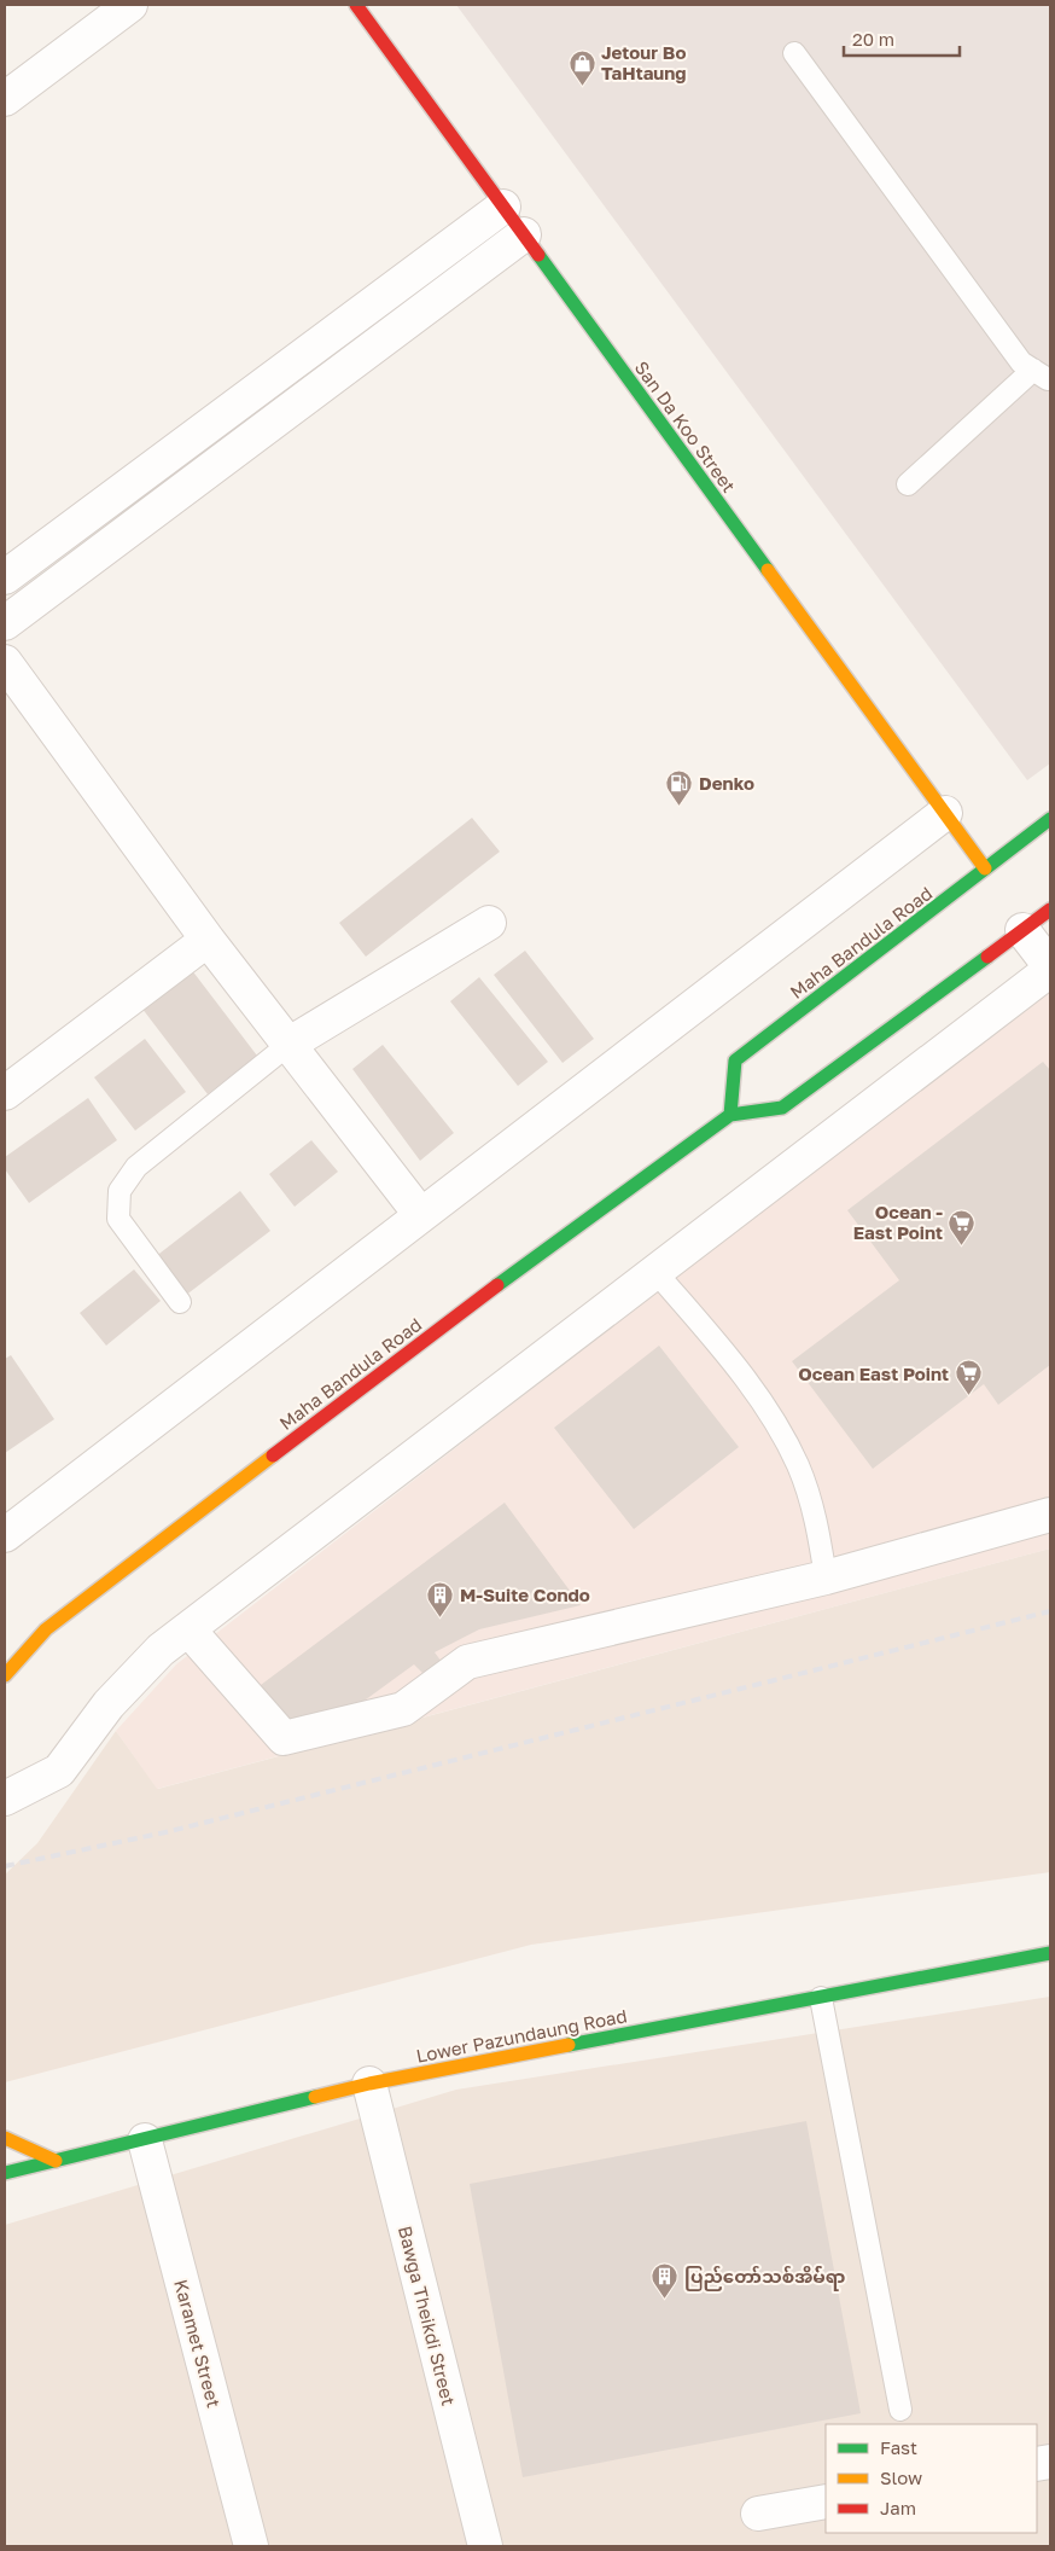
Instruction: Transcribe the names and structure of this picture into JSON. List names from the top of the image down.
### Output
{
  "streets": {
    "main road": ["San Da Koo Street", "Maha Bandula Road", "Lower Pazundaung Road"],
    "street": ["Bawga Theikdi Street", "Karamet Street"]
  },
  "crossings": [
    ["San Da Koo Street", "Maha Bandula Road"],
    ["Lower Pazundaung Road", "Bawga Theikdi Street"],
    ["Lower Pazundaung Road", "Karamet Street"]
  ],
  "places": {
    "shop": ["Jetour Bo TaHtaung"],
    "fuel station": ["Denko"],
    "supermarket": ["Ocean - East Point", "Ocean East Point"],
    "building": ["M-Suite Condo", "ပြည်တော်သစ်အိမ််ရာ"]
  },
  "legend": ["Fast", "Slow", "Jam"],
  "scale_bar": "20 m"
}
